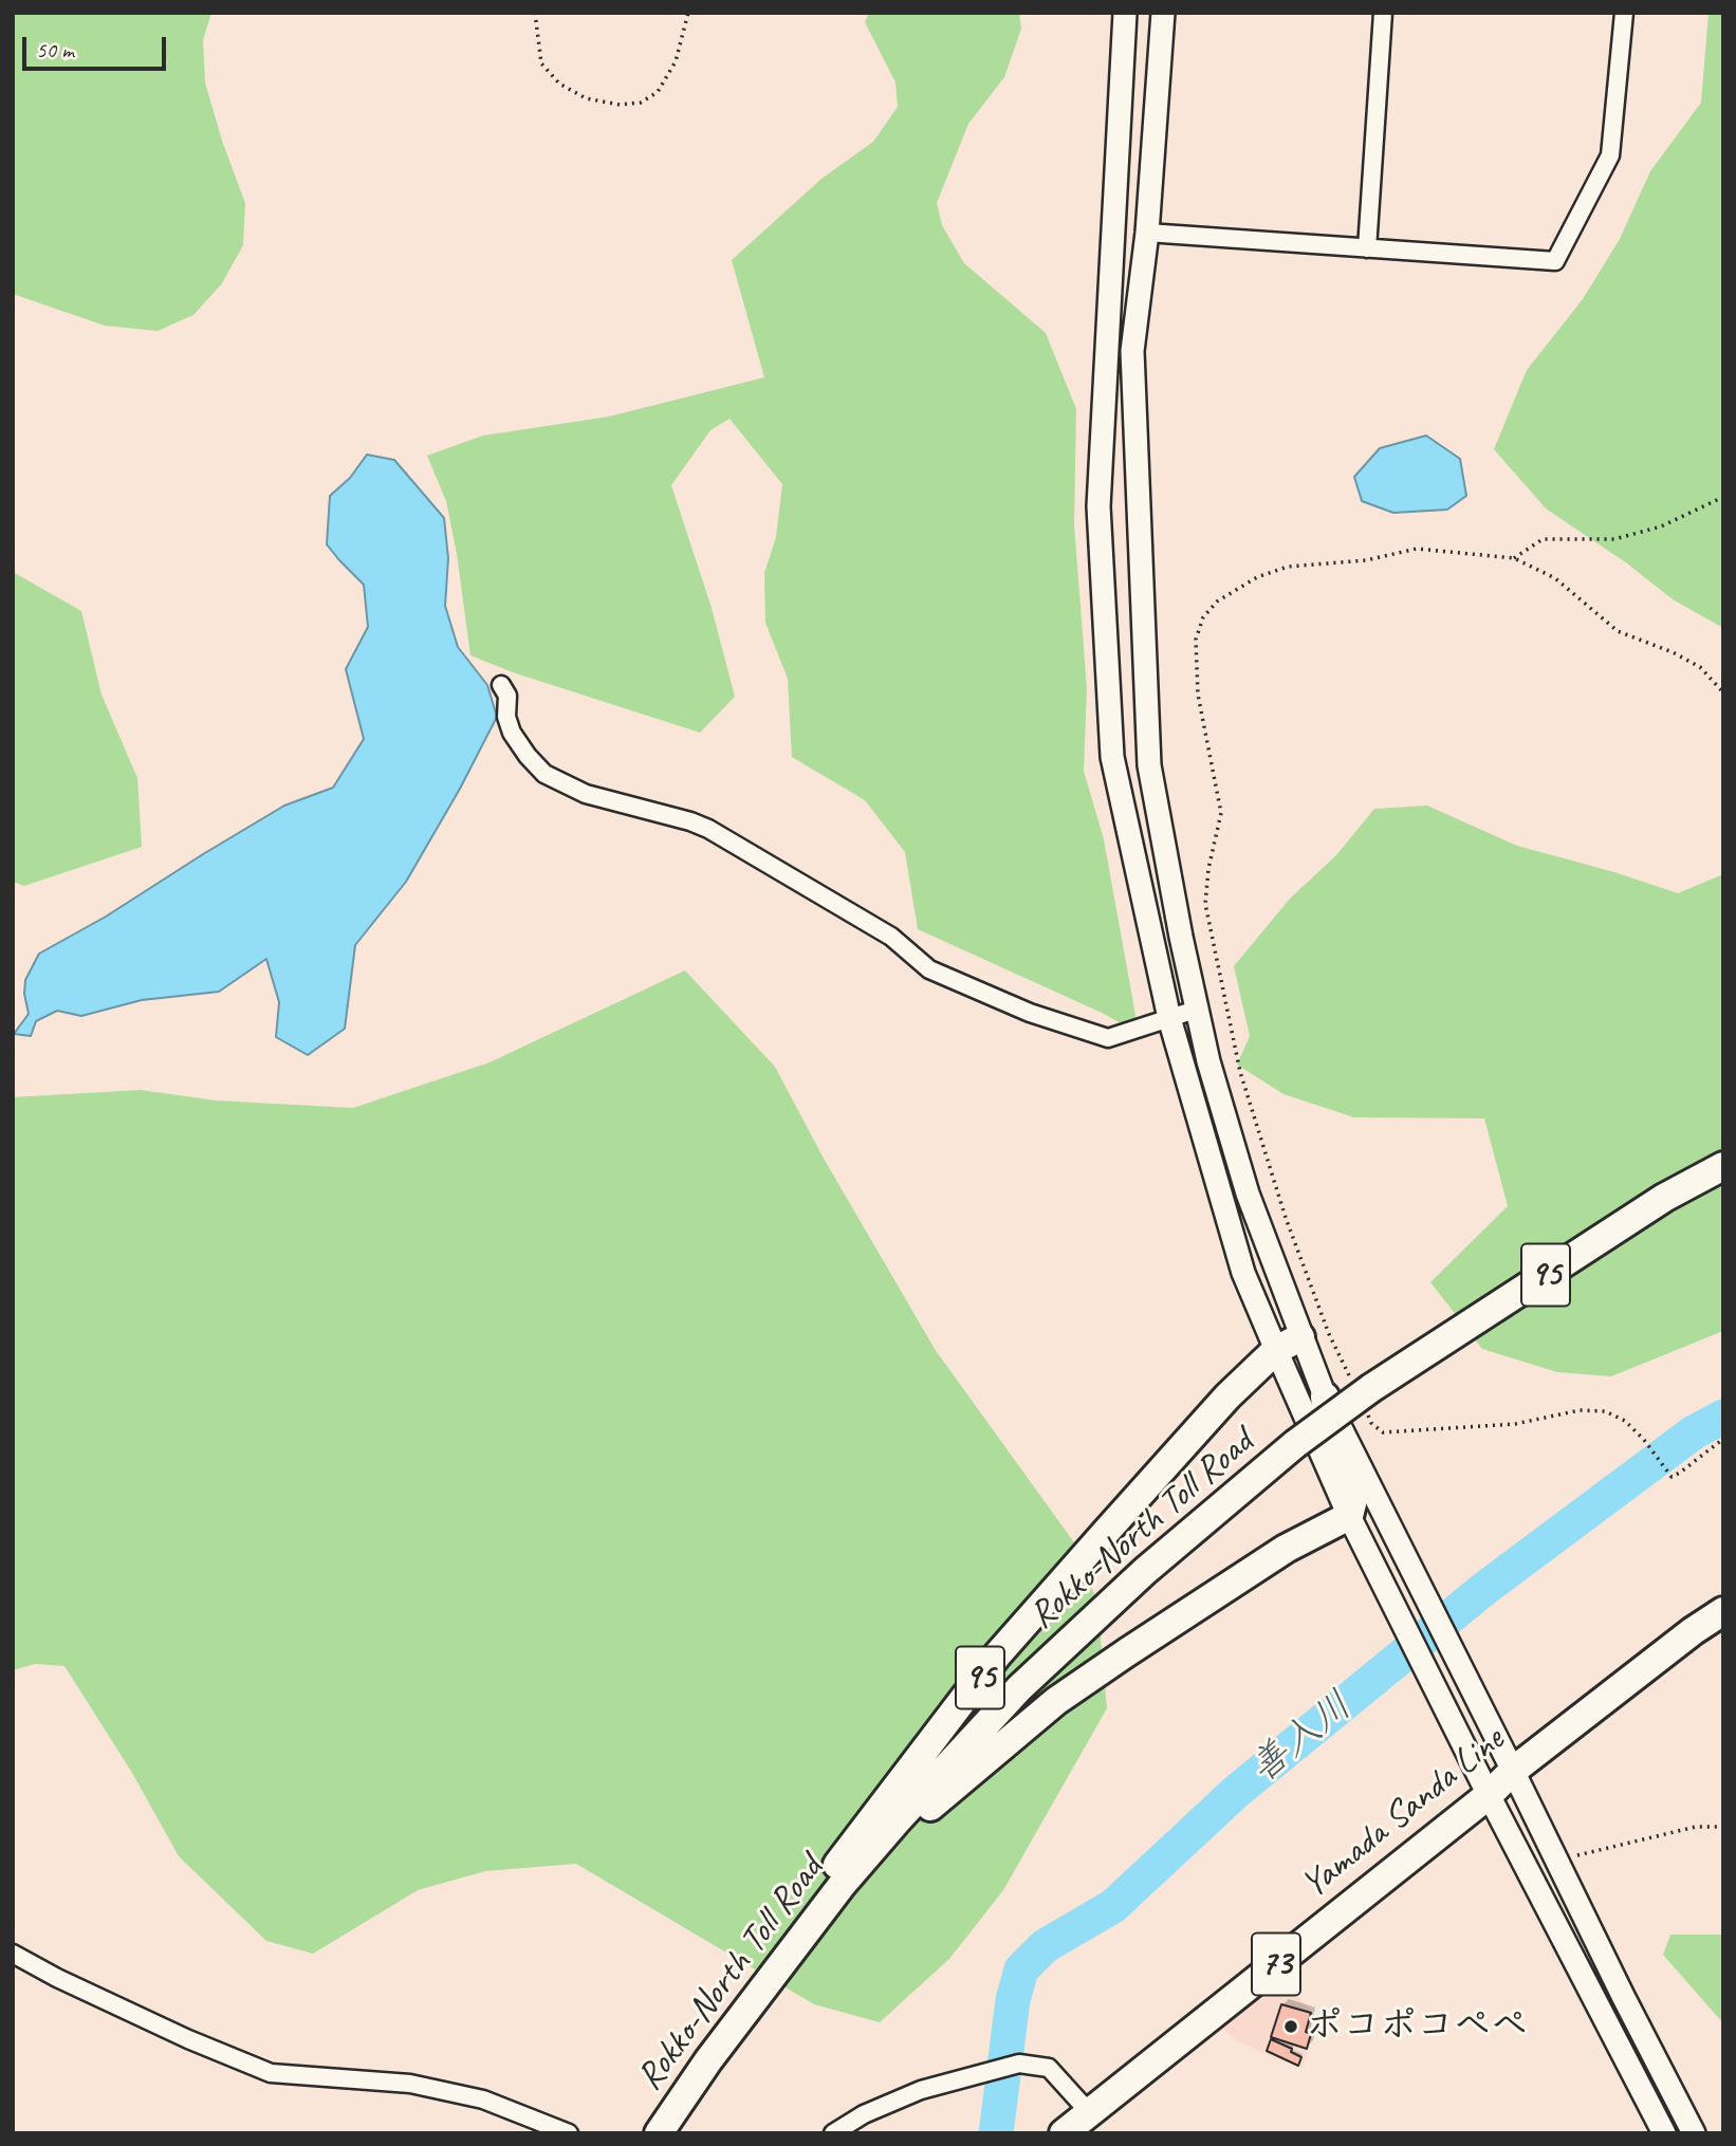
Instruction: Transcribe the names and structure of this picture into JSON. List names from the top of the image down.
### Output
{
  "streets": {
    "main road": [
      "95",
      "Rokko-North Toll Road",
      "Yamada Sanda Line",
      "73"
    ]
  },
  "crossings": [
    ["95", "Rokko-North Toll Road"]
  ],
  "water": ["善入川"],
  "places": ["ポコポコぺぺ"],
  "scale_bar": "50 m"
}
